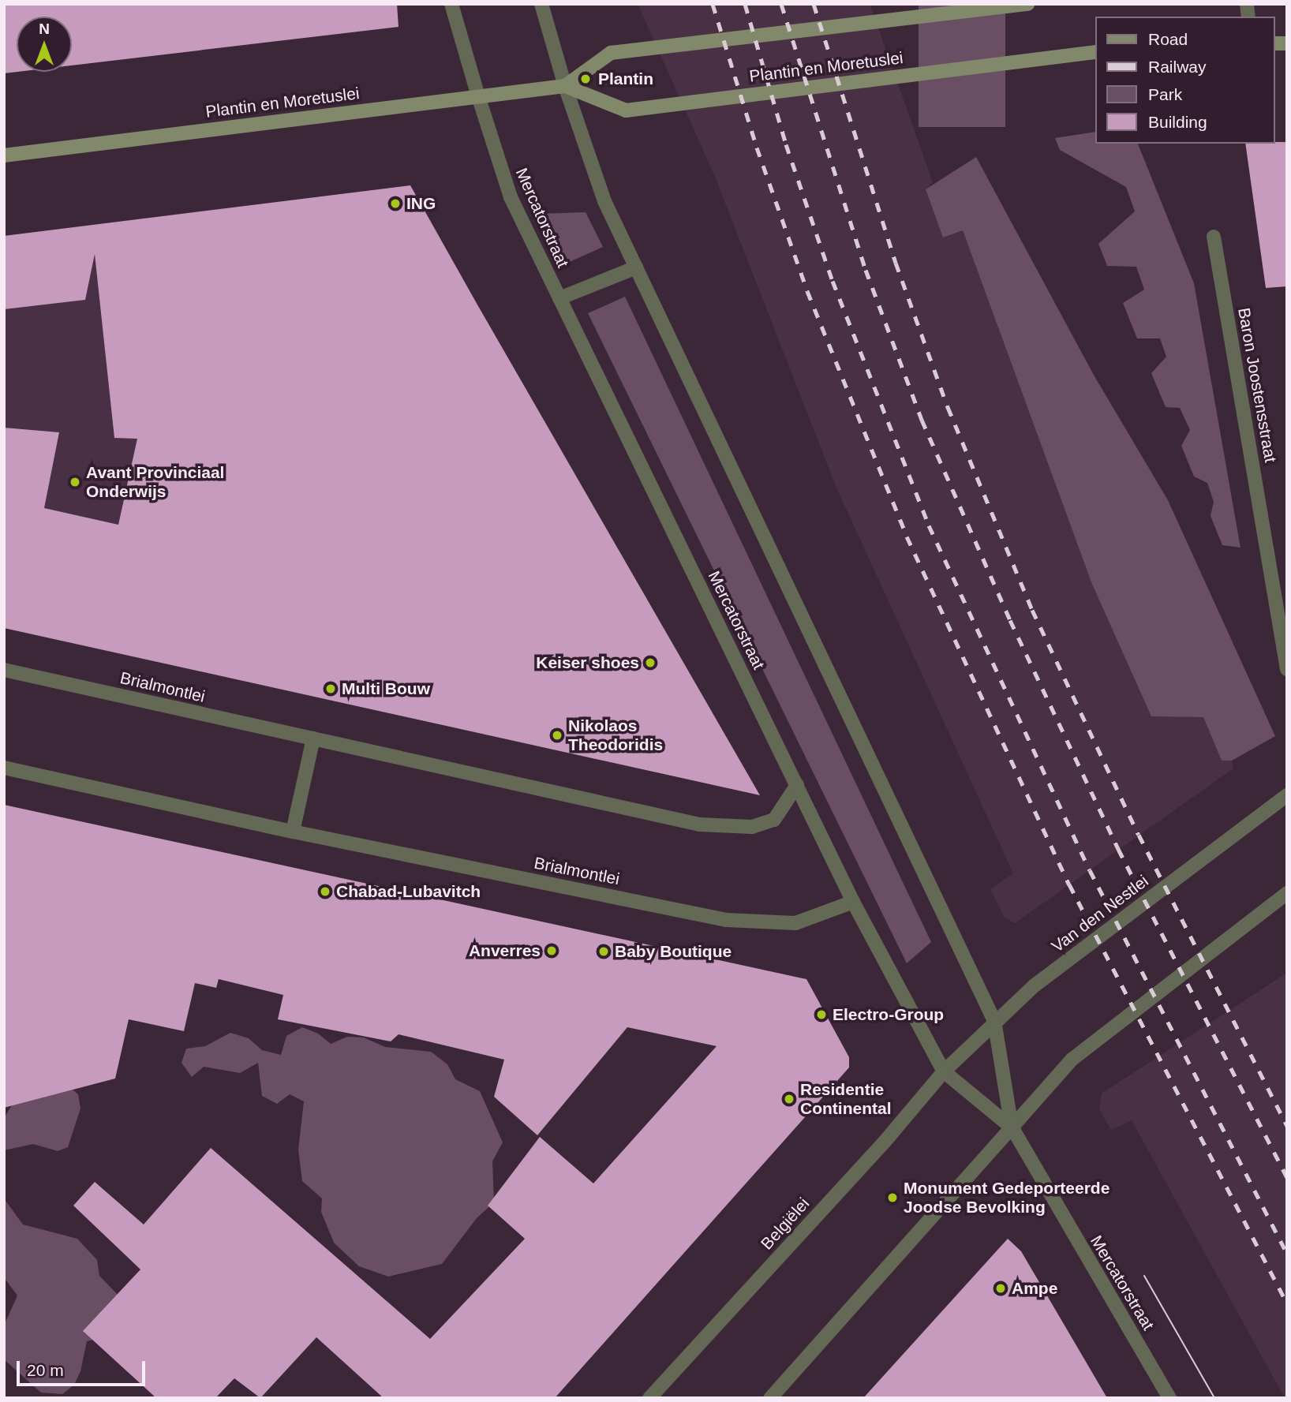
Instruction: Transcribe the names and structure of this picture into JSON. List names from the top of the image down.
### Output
{
  "streets": {
    "main road": ["Plantin en Moretuslei"],
    "street": [
      "Mercatorstraat",
      "Baron Joostensstraat",
      "Brialmontlei",
      "Van den Nestlei",
      "Belgiëlei"
    ]
  },
  "crossings": [
    ["Plantin en Moretuslei", "Mercatorstraat"],
    ["Mercatorstraat", "Brialmontlei"],
    ["Mercatorstraat", "Van den Nestlei"],
    ["Mercatorstraat", "Belgiëlei"],
    ["Van den Nestlei", "Belgiëlei"]
  ],
  "places": [
    "Plantin",
    "ING",
    "Avant Provinciaal Onderwijs",
    "Keiser shoes",
    "Multi Bouw",
    "Nikolaos Theodoridis",
    "Chabad-Lubavitch",
    "Anverres",
    "Baby Boutique",
    "Electro-Group",
    "Residentie Continental",
    "Monument Gedeporteerde Joodse Bevolking",
    "Ampe"
  ],
  "legend": [
    "Road",
    "Railway",
    "Park",
    "Building"
  ],
  "scale_bar": "20 m",
  "north": "top"
}
